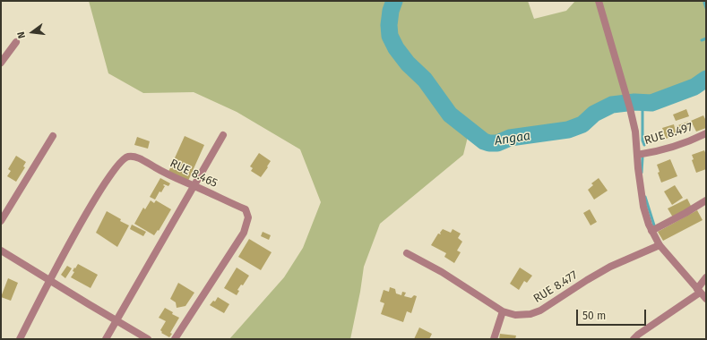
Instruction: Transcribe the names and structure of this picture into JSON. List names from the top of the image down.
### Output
{
  "streets": {
    "street": ["RUE 8.497", "RUE 8.465", "RUE 8.477"]
  },
  "water": ["Angaa"],
  "scale_bar": "50 m",
  "north": "left"
}
